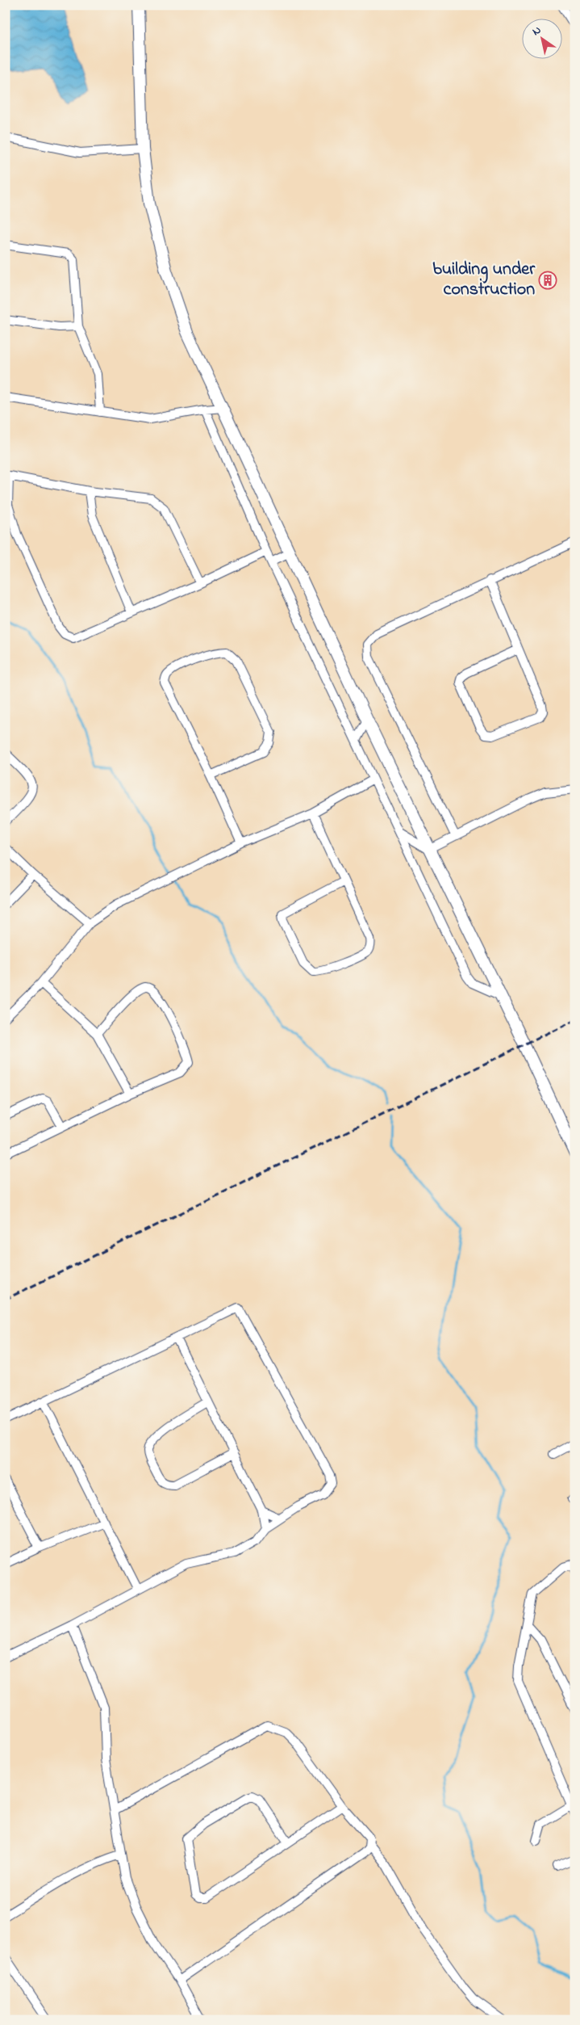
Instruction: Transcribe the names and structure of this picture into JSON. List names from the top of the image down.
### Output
{
  "places": {
    "building": ["building under construction"]
  },
  "north": "top left"
}
